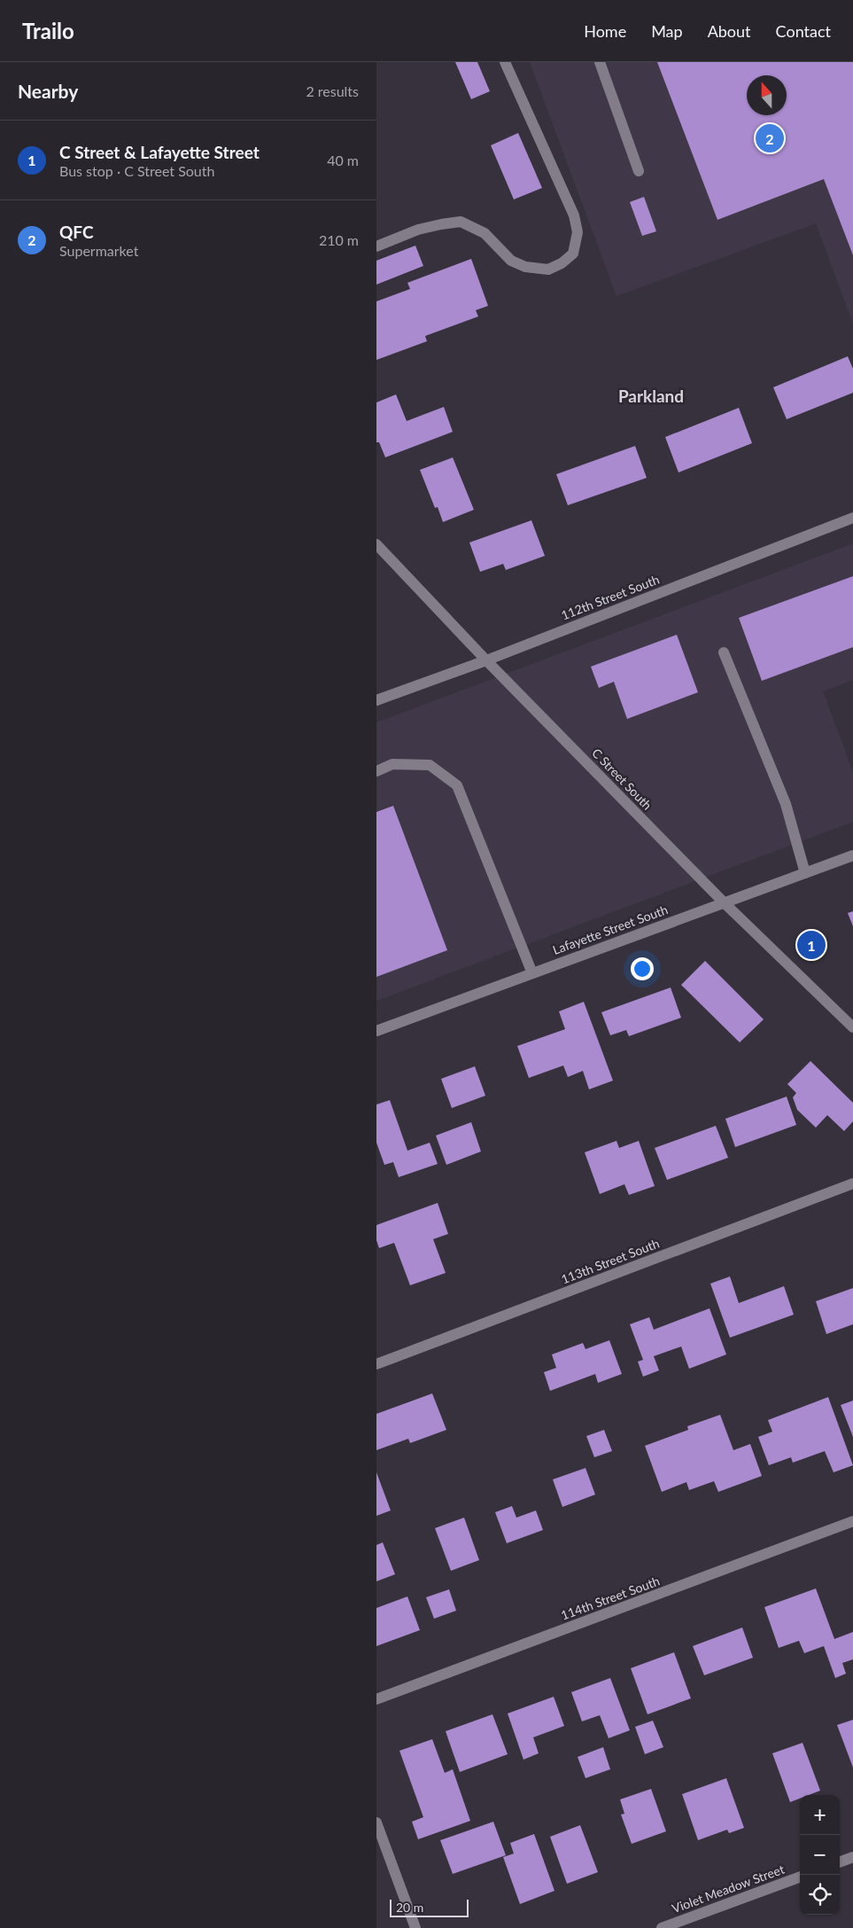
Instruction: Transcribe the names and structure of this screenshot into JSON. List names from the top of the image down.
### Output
{
  "streets": {
    "street": [
      "112th Street South",
      "C Street South",
      "Lafayette Street South",
      "113th Street South",
      "114th Street South",
      "Violet Meadow Street"
    ]
  },
  "crossings": [
    ["112th Street South", "C Street South"],
    ["C Street South", "Lafayette Street South"]
  ],
  "districts": ["Parkland"],
  "scale_bar": "20 m",
  "north": "top",
  "page": {
    "header": "Trailo",
    "nav": [
      "Home",
      "Map",
      "About",
      "Contact"
    ],
    "heading": ["Nearby", "2 results"],
    "list": [
      {
        "mark": "1",
        "name": "C Street & Lafayette Street",
        "note": "Bus stop · C Street South",
        "value": "40 m"
      },
      {
        "mark": "2",
        "name": "QFC",
        "note": "Supermarket",
        "value": "210 m"
      }
    ],
    "pins": ["2", "1"],
    "map_buttons": ["+", "−"],
    "scale": "20 m"
  }
}
